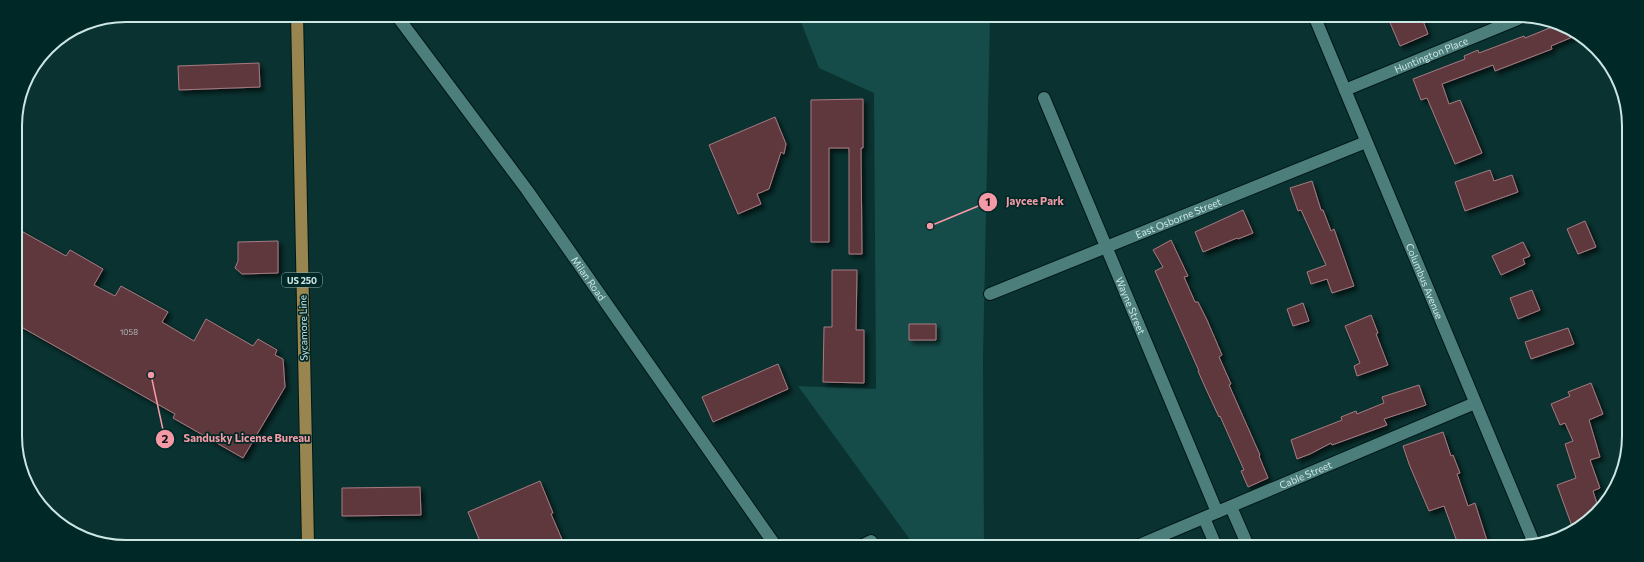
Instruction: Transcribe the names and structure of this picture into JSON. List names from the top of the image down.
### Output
{
  "streets": {
    "main road": ["US 250", "Sycamore Line"],
    "street": [
      "Huntington Place",
      "East Osborne Street",
      "Milan Road",
      "Columbus Avenue",
      "Wayne Street",
      "Cable Street"
    ]
  },
  "crossings": [
    ["Huntington Place", "Columbus Avenue"],
    ["East Osborne Street", "Columbus Avenue"],
    ["East Osborne Street", "Wayne Street"],
    ["Columbus Avenue", "Cable Street"],
    ["Wayne Street", "Cable Street"]
  ],
  "places": ["Jaycee Park", "Sandusky License Bureau"],
  "house_numbers": ["1058"]
}
